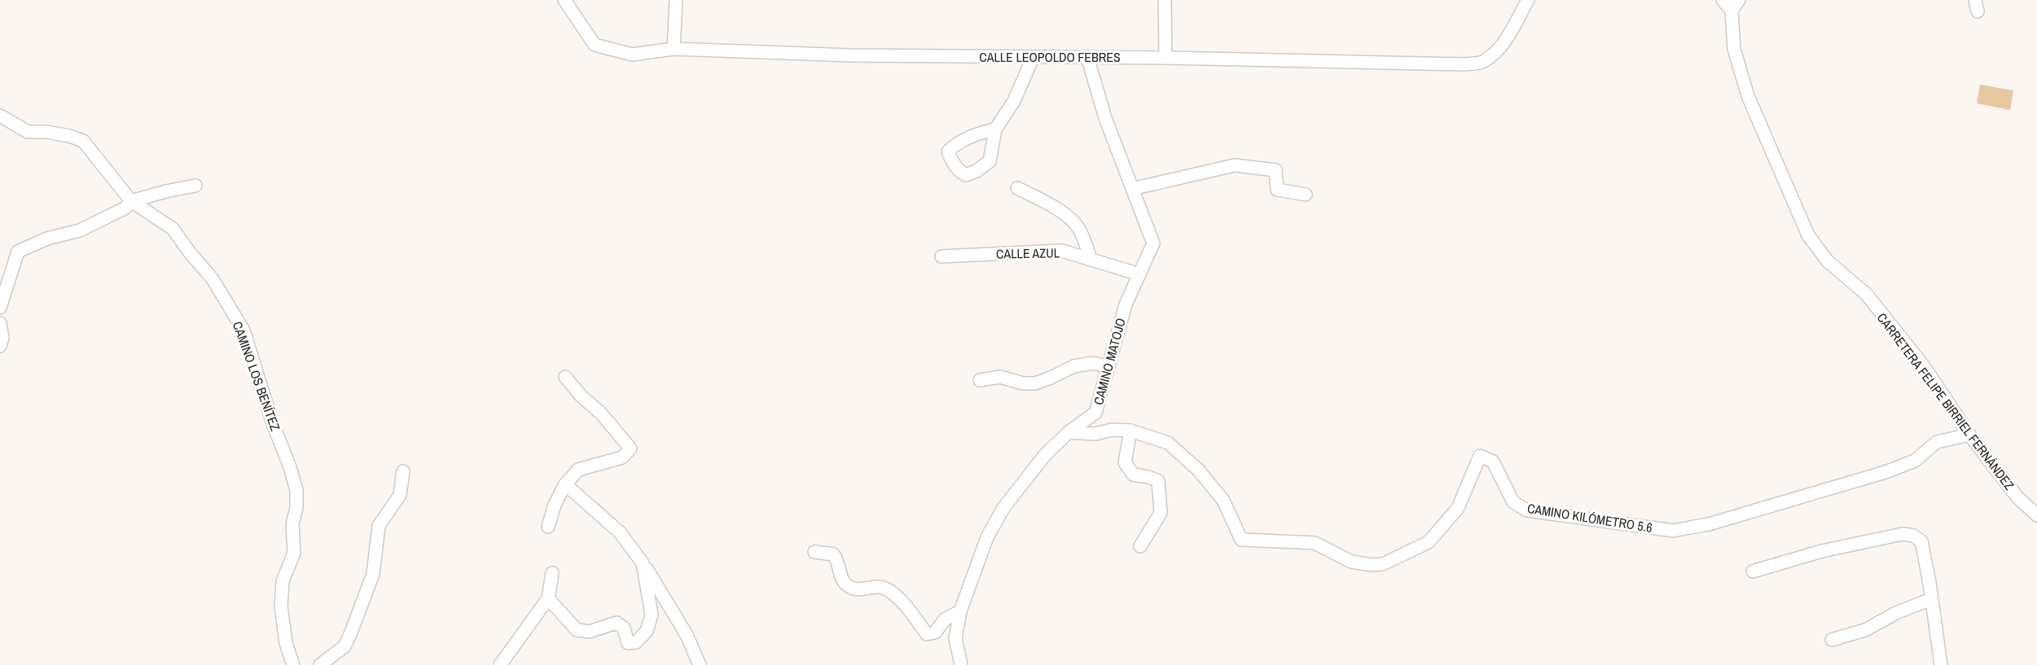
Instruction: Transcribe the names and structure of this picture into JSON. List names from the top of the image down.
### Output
{
  "streets": {
    "street": [
      "CALLE LEOPOLDO FEBRES",
      "CALLE AZUL",
      "CAMINO MATOJO",
      "CAMINO LOS BENÍTEZ",
      "CARRETERA FELIPE BIRRIEL FERNÁNDEZ",
      "CAMINO KILÓMETRO 5.6"
    ]
  },
  "crossings": [
    ["CALLE LEOPOLDO FEBRES", "CAMINO MATOJO"],
    ["CALLE AZUL", "CAMINO MATOJO"],
    ["CAMINO MATOJO", "CAMINO KILÓMETRO 5.6"],
    ["CARRETERA FELIPE BIRRIEL FERNÁNDEZ", "CAMINO KILÓMETRO 5.6"]
  ]
}
